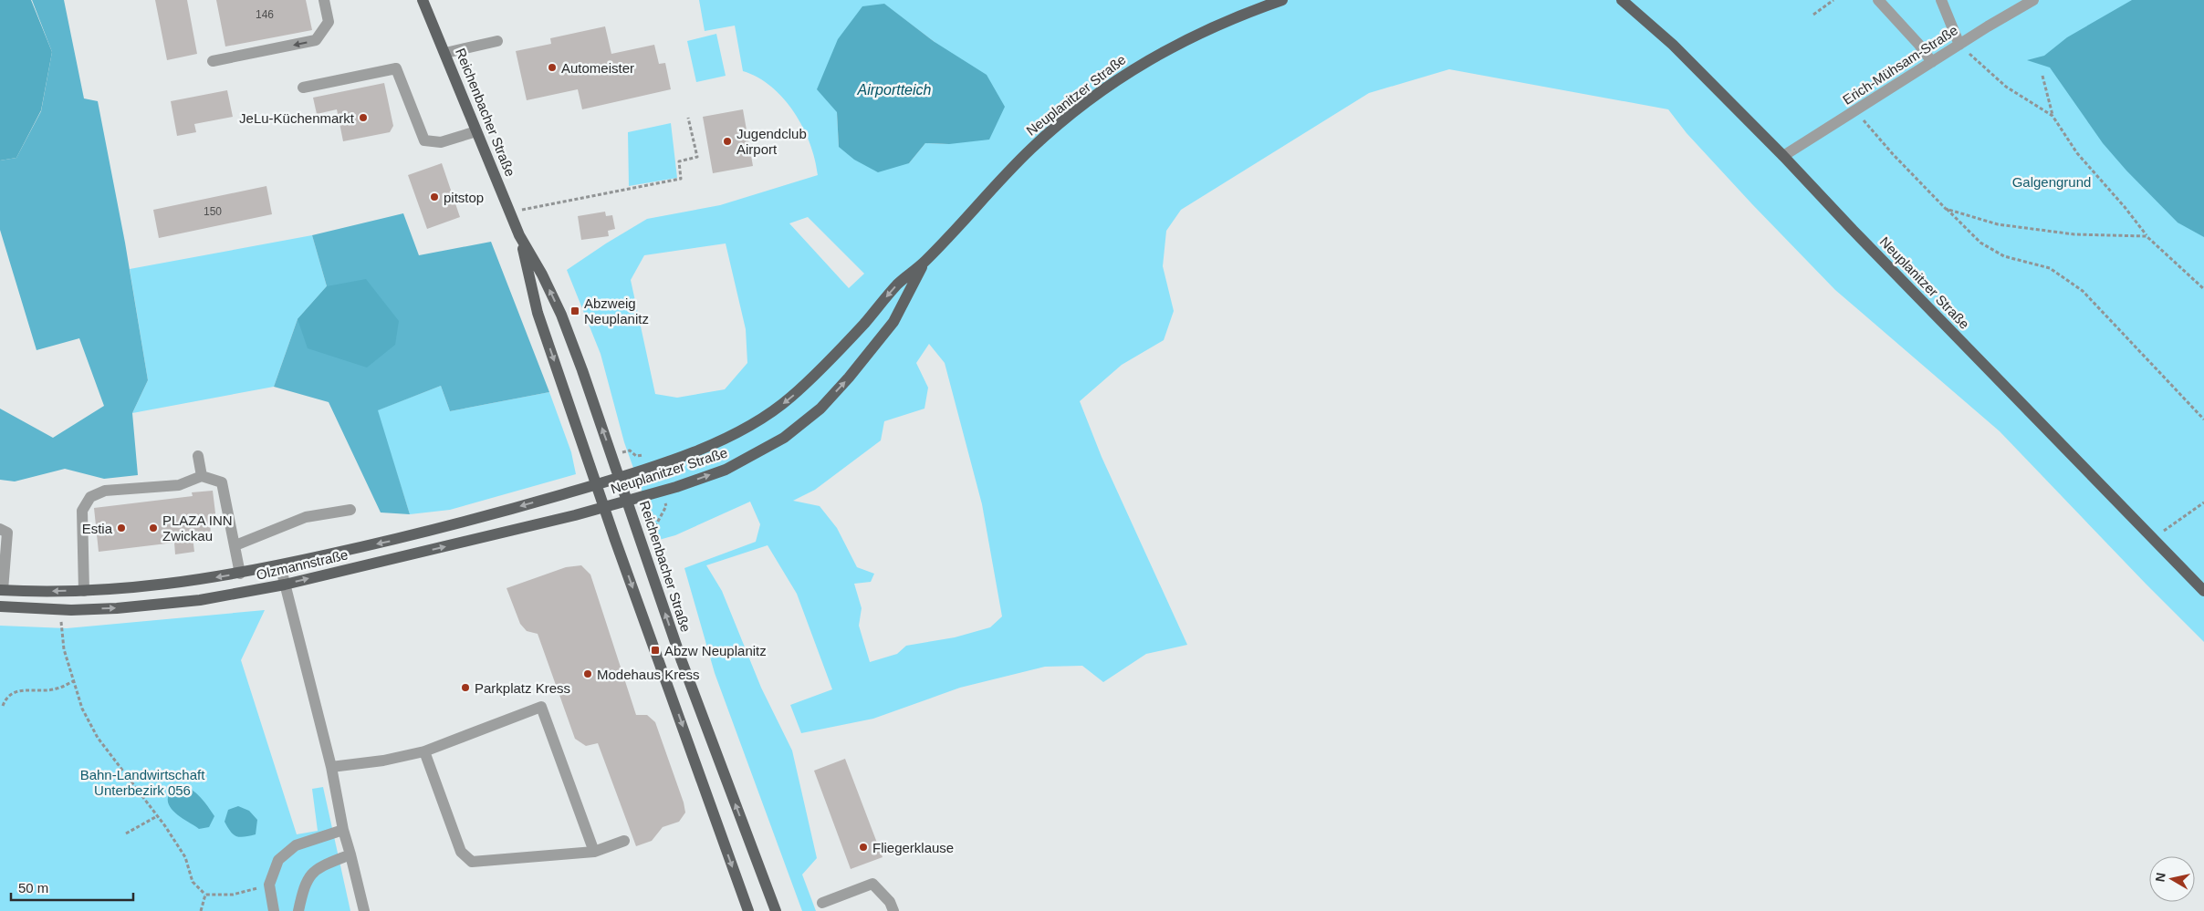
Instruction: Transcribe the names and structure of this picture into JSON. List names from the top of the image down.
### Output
{
  "streets": {
    "main road": ["Neuplanitzer Straße", "Reichenbacher Straße", "Olzmannstraße"],
    "street": ["Erich-Mühsam-Straße"]
  },
  "crossings": [
    ["Erich-Mühsam-Straße", "Neuplanitzer Straße"],
    ["Neuplanitzer Straße", "Reichenbacher Straße"],
    ["Neuplanitzer Straße", "Olzmannstraße"],
    ["Reichenbacher Straße", "Olzmannstraße"]
  ],
  "water": ["Airportteich"],
  "parks": ["Galgengrund", "Bahn-Landwirtschaft Unterbezirk 056"],
  "places": {
    "other": [
      "Automeister",
      "JeLu-Küchenmarkt",
      "Jugendclub Airport",
      "pitstop",
      "Estia",
      "PLAZA INN Zwickau",
      "Modehaus Kress",
      "Parkplatz Kress",
      "Fliegerklause"
    ],
    "transit": ["Abzweig Neuplanitz", "Abzw Neuplanitz"]
  },
  "house_numbers": ["146", "150"],
  "scale_bar": "50 m",
  "north": "left"
}
